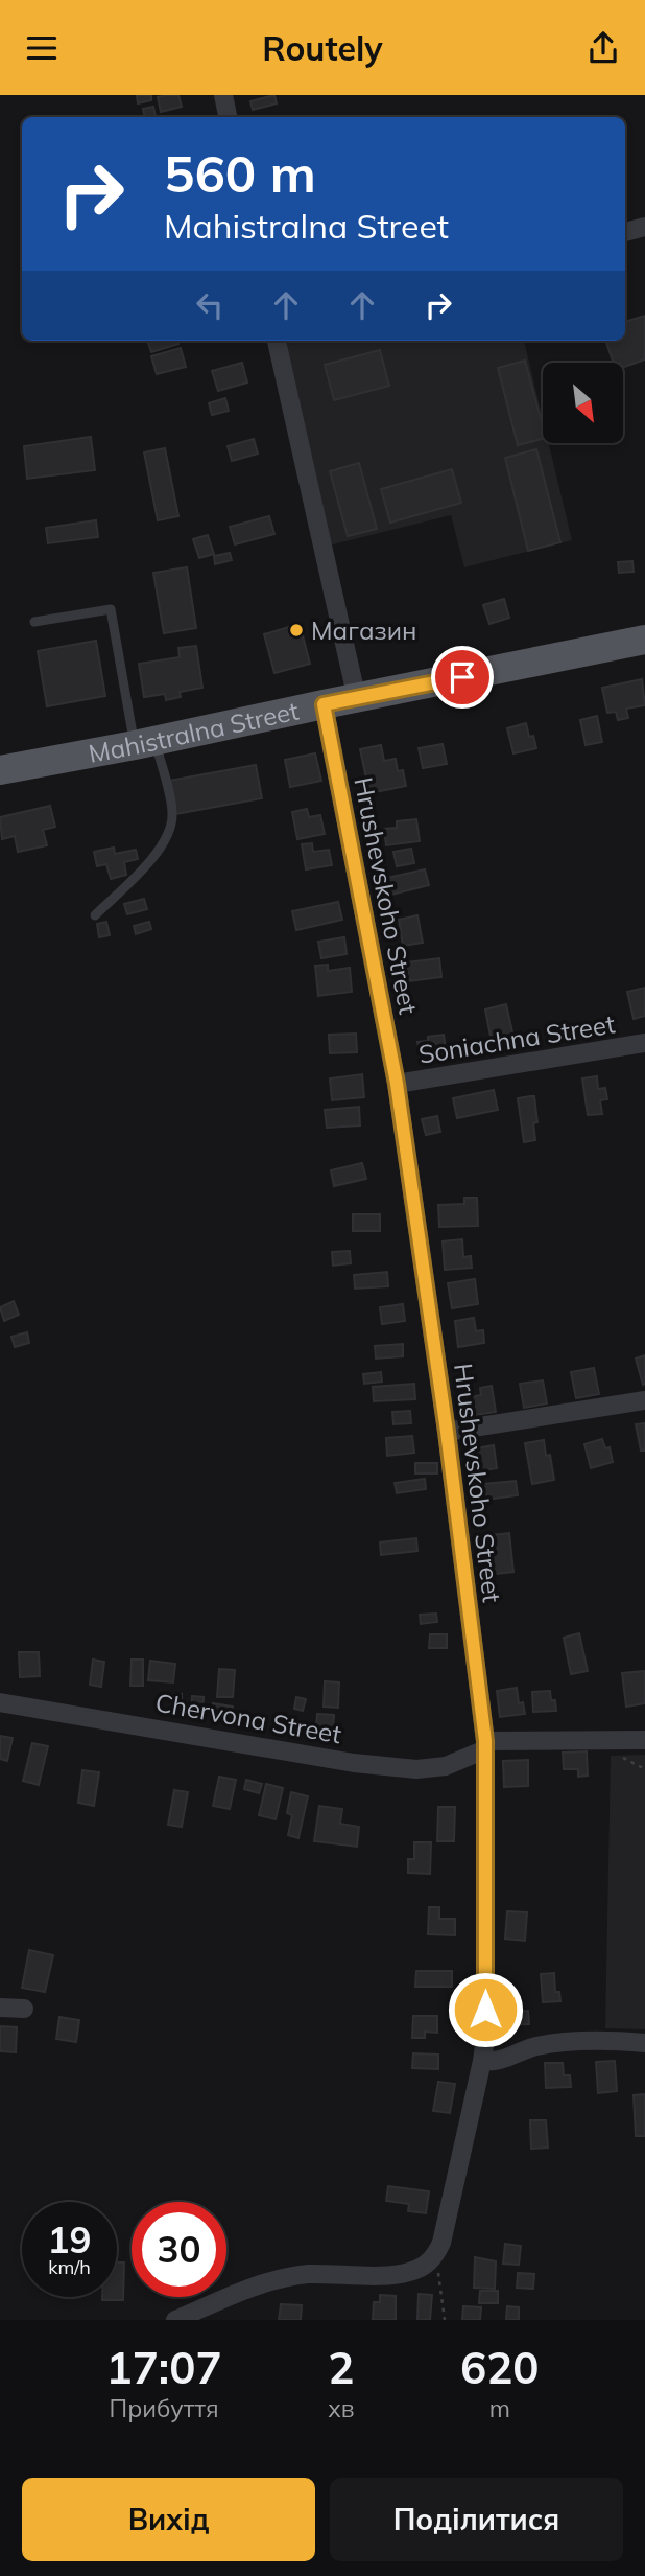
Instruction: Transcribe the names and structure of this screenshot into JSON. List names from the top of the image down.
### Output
{
  "streets": {
    "main road": ["Mahistralna Street"],
    "street": ["Hrushevskoho Street", "Soniachna Street", "Chervona Street"]
  },
  "crossings": [
    ["Mahistralna Street", "Hrushevskoho Street"],
    ["Hrushevskoho Street", "Soniachna Street"],
    ["Hrushevskoho Street", "Chervona Street"]
  ],
  "places": ["Магазин"],
  "north": "bottom right",
  "page": {
    "header": "Routely",
    "turn": ["560 m", "Mahistralna Street"],
    "speed": "19 km/h",
    "limit": "30",
    "eta": [
      "17:07",
      "Прибуття",
      "2",
      "хв",
      "620",
      "m"
    ],
    "buttons": ["Вихід", "Поділитися"]
  }
}
